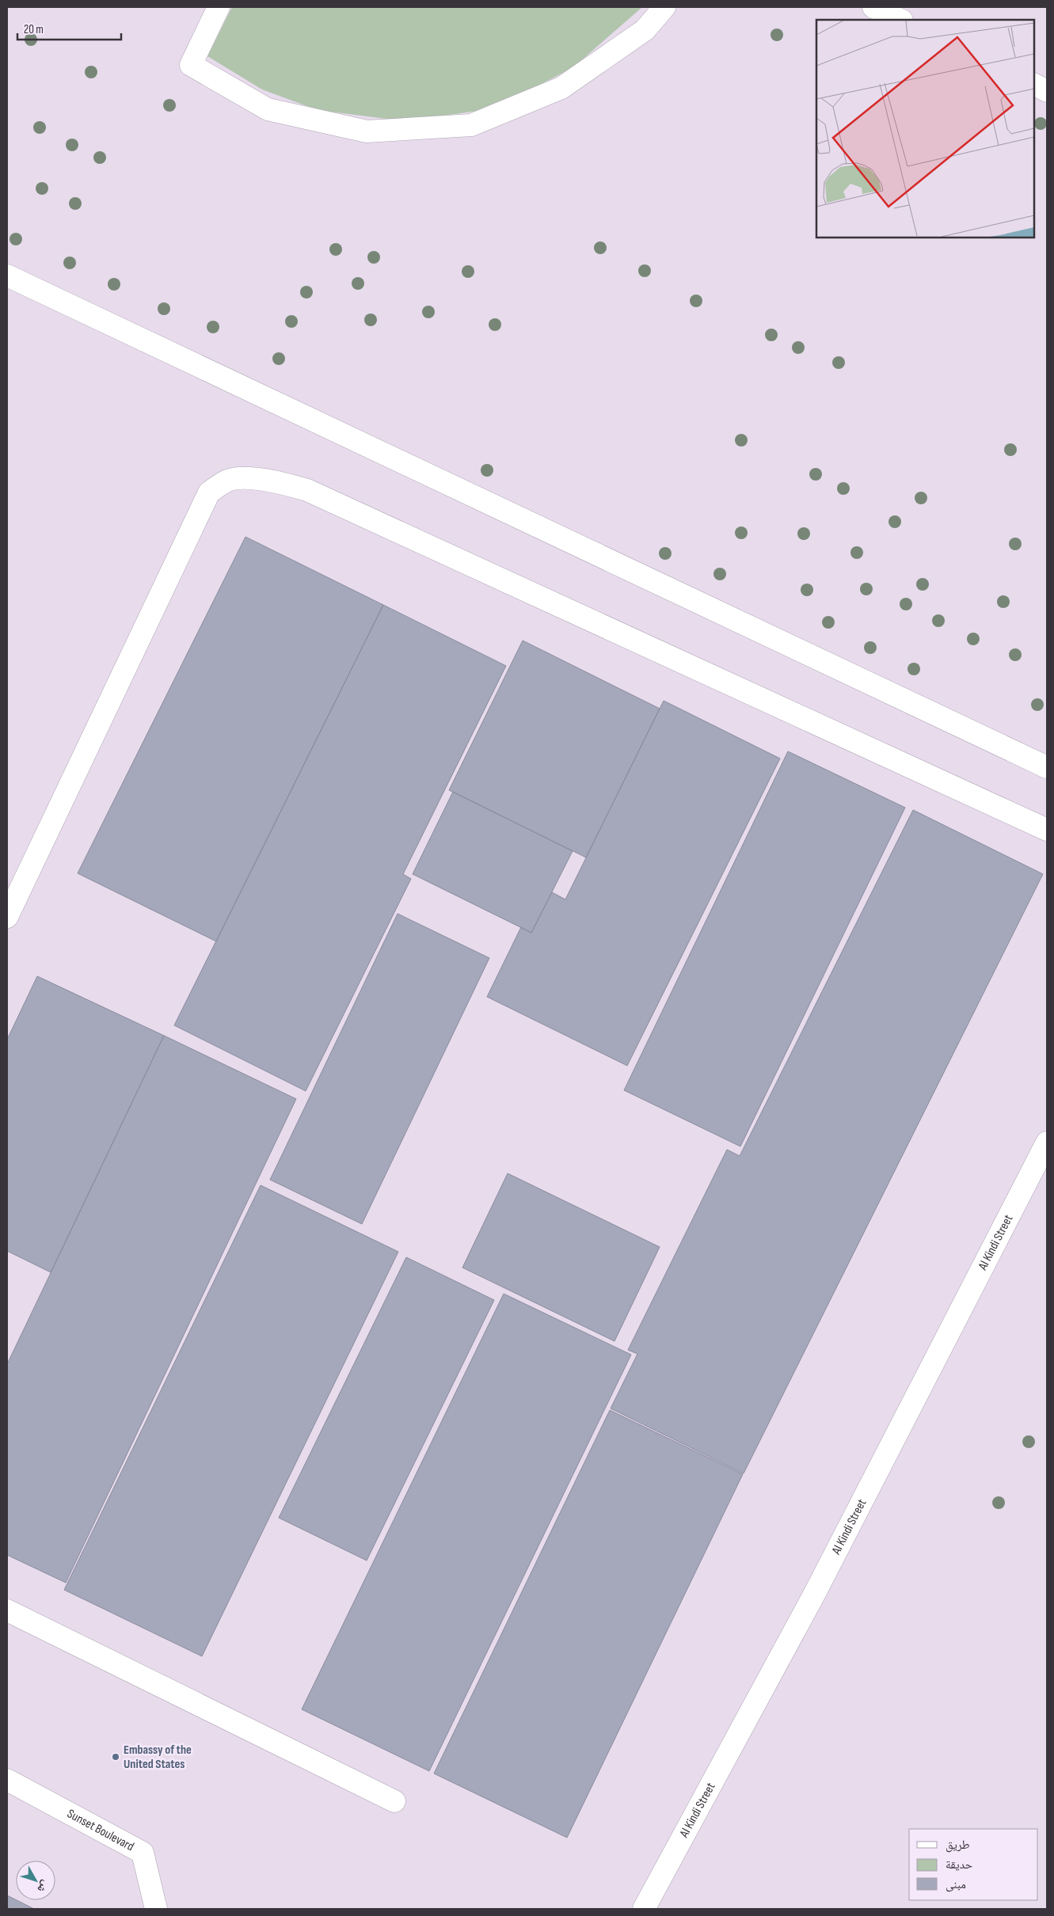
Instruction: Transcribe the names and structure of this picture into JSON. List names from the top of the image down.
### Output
{
  "streets": {
    "street": ["Al Kindi Street", "Sunset Boulevard"]
  },
  "places": ["Embassy of the United States"],
  "legend": ["طريق", "حديقة", "مبنى"],
  "scale_bar": "20 m",
  "north": "bottom right"
}
